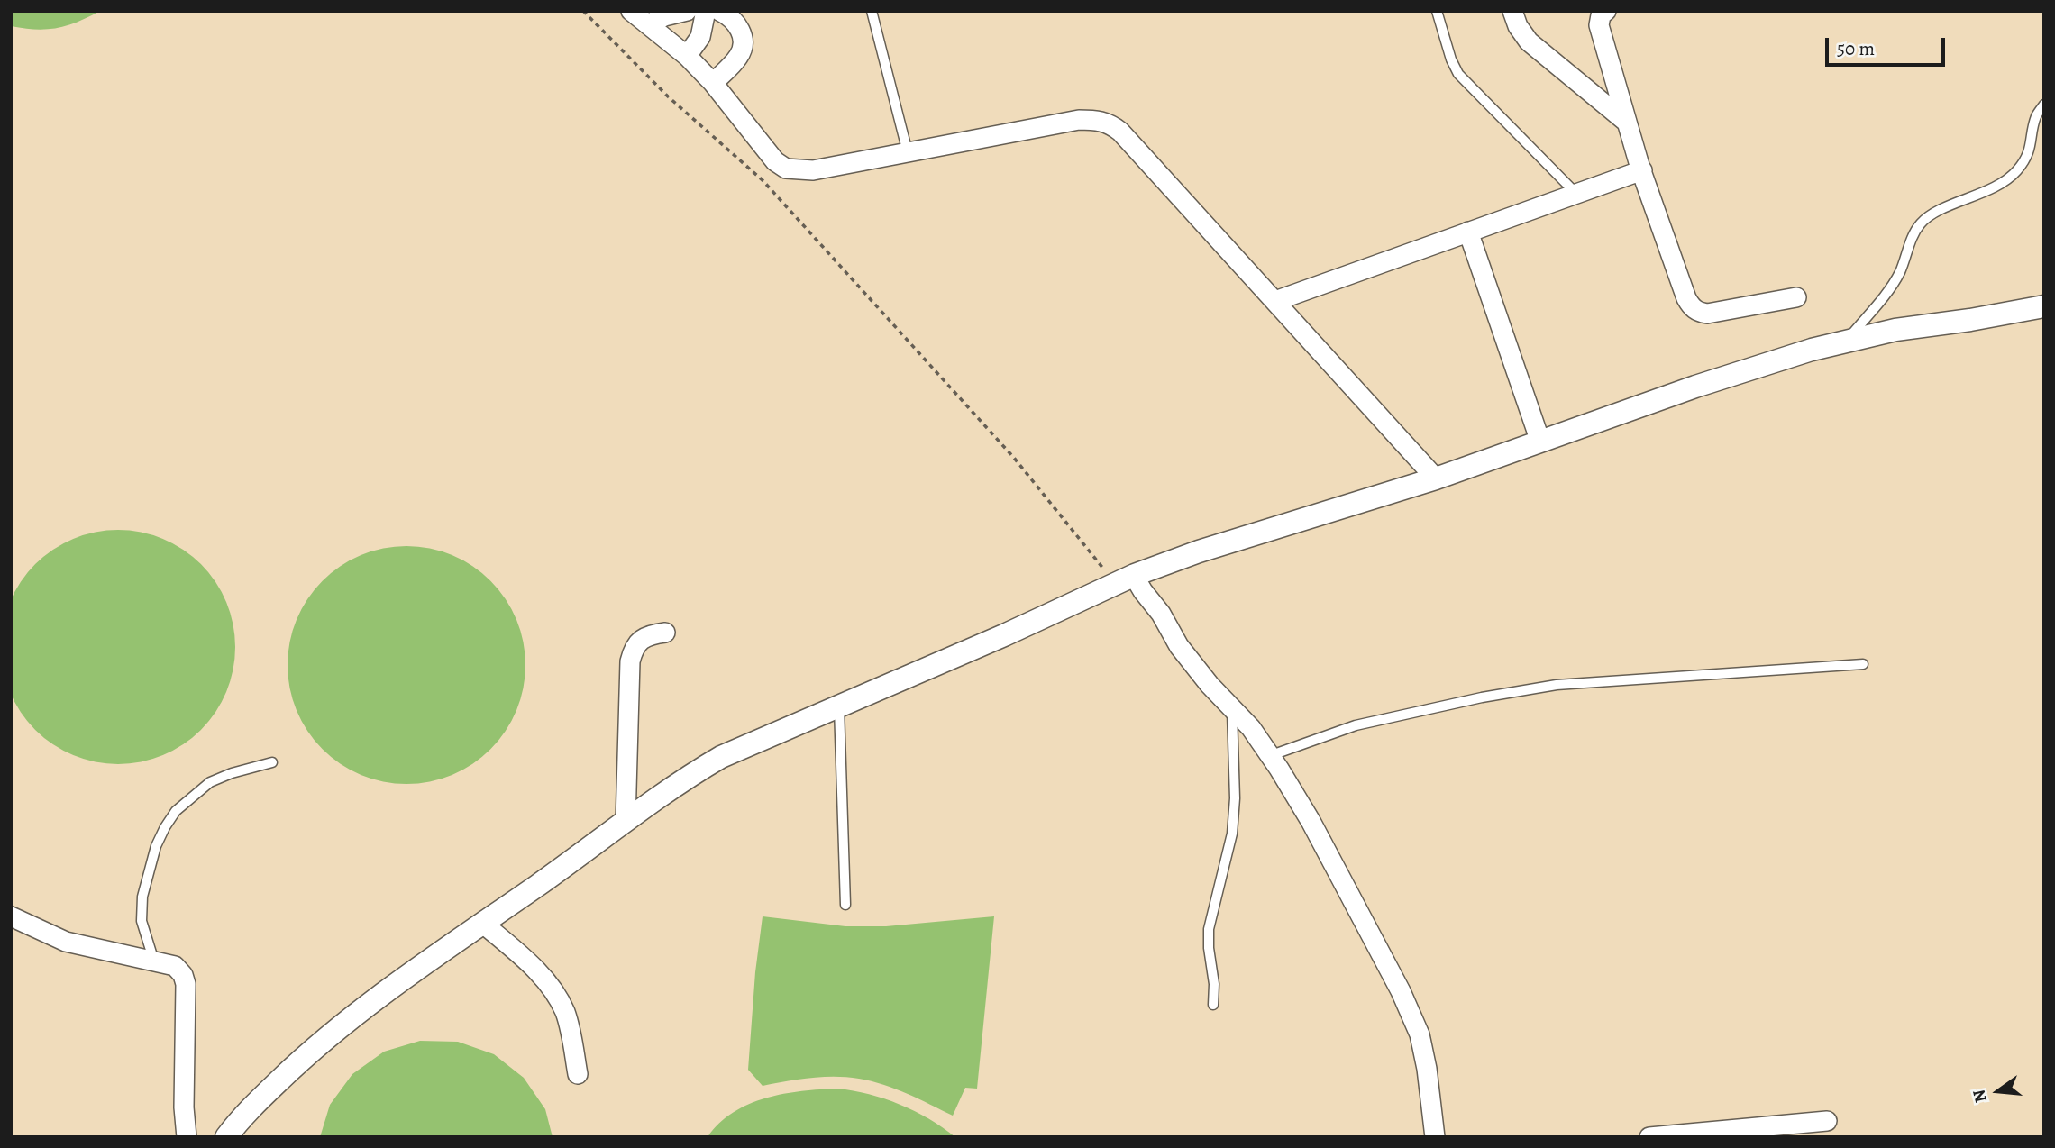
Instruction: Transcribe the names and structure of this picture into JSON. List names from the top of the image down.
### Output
{
  "scale_bar": "50 m",
  "north": "left"
}
